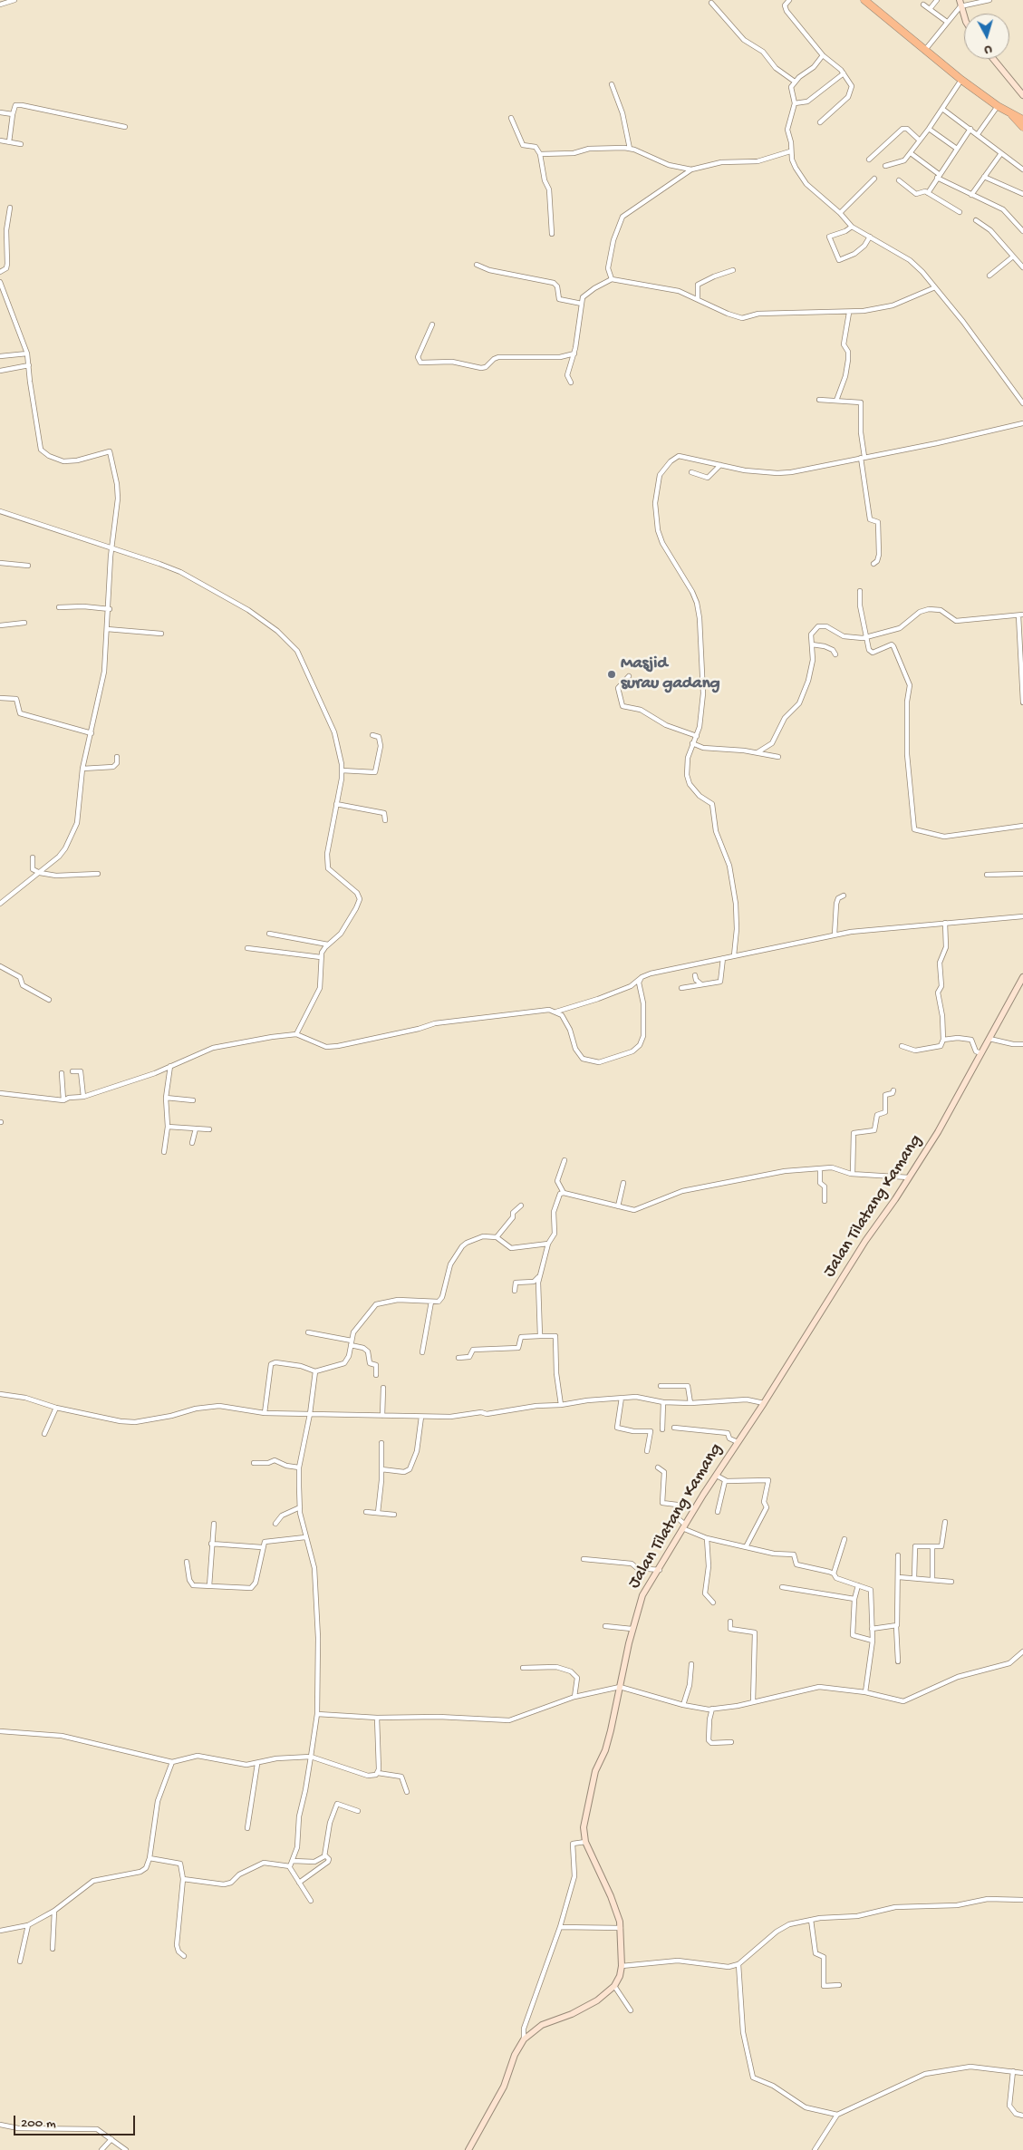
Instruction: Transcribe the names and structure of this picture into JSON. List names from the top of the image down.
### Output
{
  "streets": {
    "street": ["Jalan Tilatang Kamang"]
  },
  "places": ["Masjid surau gadang"],
  "scale_bar": "200 m",
  "north": "bottom"
}
